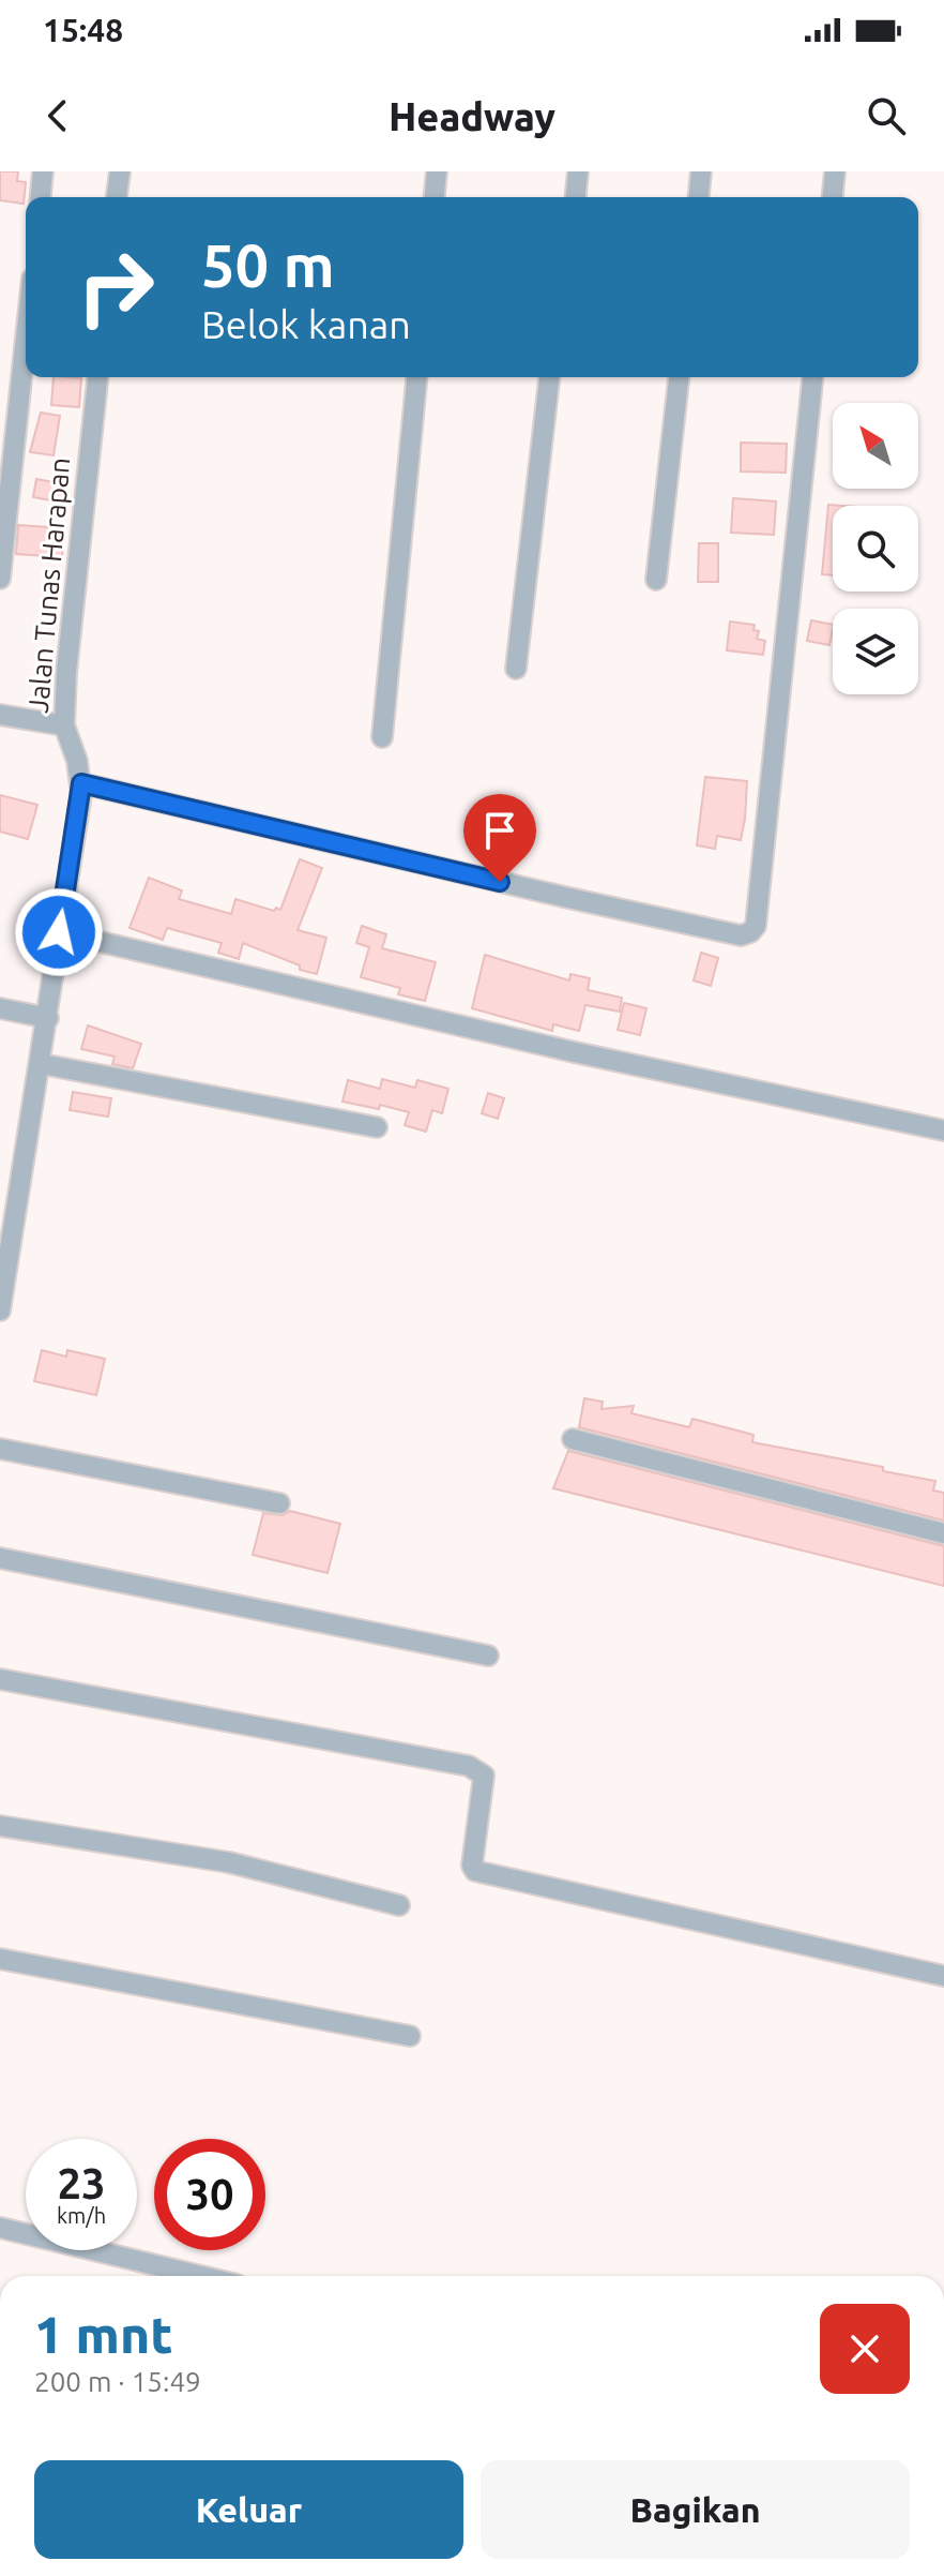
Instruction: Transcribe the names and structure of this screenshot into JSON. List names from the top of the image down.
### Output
{
  "streets": {
    "street": ["Jalan Tunas Harapan"]
  },
  "north": "top left",
  "page": {
    "status": "15:48",
    "header": "Headway",
    "turn": ["50 m", "Belok kanan"],
    "speed": "23 km/h",
    "limit": "30",
    "heading": ["1 mnt", "200 m · 15:49"],
    "buttons": ["Keluar", "Bagikan"]
  }
}
